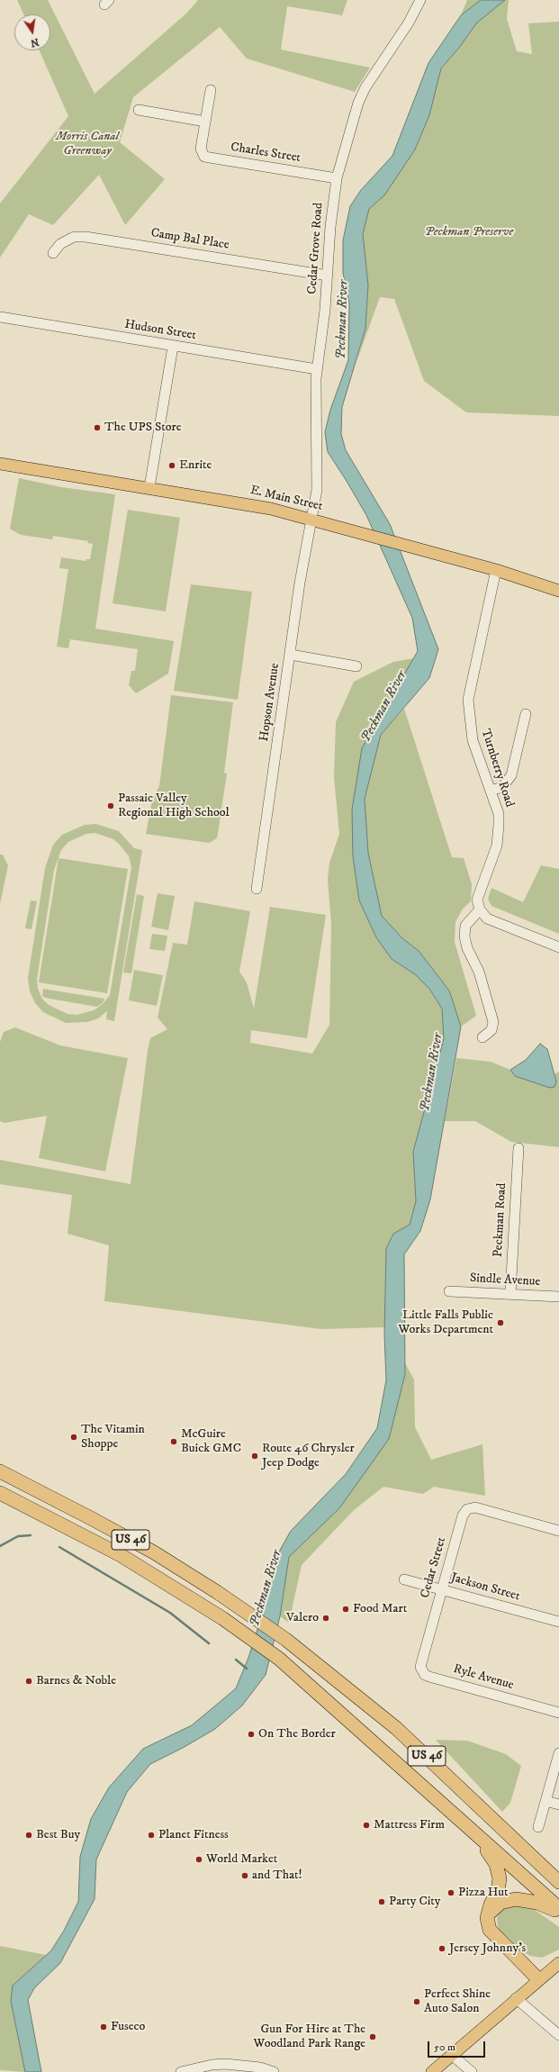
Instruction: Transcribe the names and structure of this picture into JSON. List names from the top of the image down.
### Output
{
  "streets": {
    "highway": ["US 46"],
    "main road": ["E. Main Street"],
    "street": [
      "Charles Street",
      "Camp Bal Place",
      "Cedar Grove Road",
      "Hudson Street",
      "Hopson Avenue",
      "Turnberry Road",
      "Peckman Road",
      "Sindle Avenue",
      "Cedar Street",
      "Jackson Street",
      "Ryle Avenue"
    ]
  },
  "crossings": [
    ["Charles Street", "Cedar Grove Road"],
    ["Camp Bal Place", "Cedar Grove Road"],
    ["Cedar Grove Road", "Hudson Street"],
    ["Cedar Grove Road", "E. Main Street"],
    ["Cedar Grove Road", "Hopson Avenue"],
    ["E. Main Street", "Hopson Avenue"],
    ["E. Main Street", "Turnberry Road"],
    ["Peckman Road", "Sindle Avenue"],
    ["Cedar Street", "Jackson Street"],
    ["Cedar Street", "Ryle Avenue"]
  ],
  "water": ["Peckman River"],
  "parks": ["Morris Canal Greenway", "Peckman Preserve"],
  "places": [
    "The UPS Store",
    "Enrite",
    "Passaic Valley Regional High School",
    "Little Falls Public Works Department",
    "The Vitamin Shoppe",
    "McGuire Buick GMC",
    "Route 46 Chrysler Jeep Dodge",
    "Food Mart",
    "Valero",
    "Barnes & Noble",
    "On The Border",
    "Mattress Firm",
    "Best Buy",
    "Planet Fitness",
    "World Market",
    "and That!",
    "Pizza Hut",
    "Party City",
    "Jersey Johnny's",
    "Perfect Shine Auto Salon",
    "Fuseco",
    "Gun For Hire at The Woodland Park Range"
  ],
  "scale_bar": "50 m",
  "north": "bottom"
}
